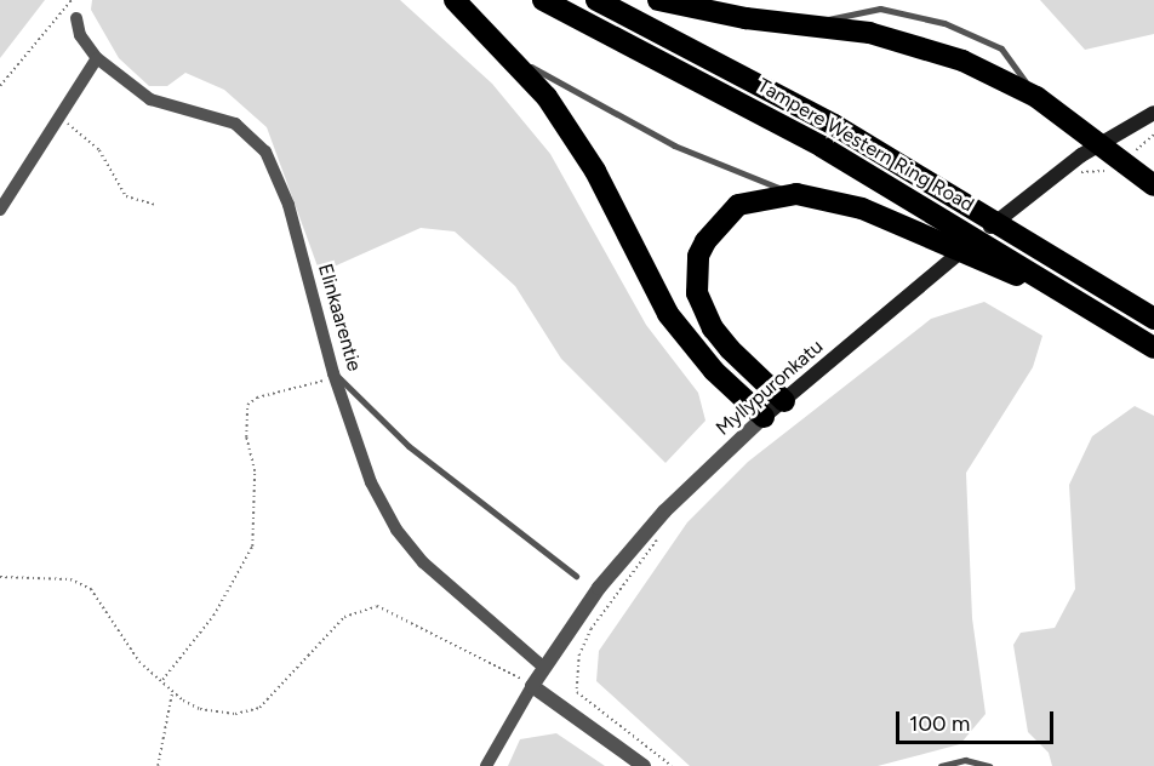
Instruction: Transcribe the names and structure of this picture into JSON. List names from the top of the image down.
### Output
{
  "streets": {
    "highway": ["Tampere Western Ring Road"],
    "main road": ["Myllypuronkatu"],
    "street": ["Elinkaarentie"]
  },
  "crossings": [
    ["Elinkaarentie", "Myllypuronkatu"]
  ],
  "scale_bar": "100 m"
}
